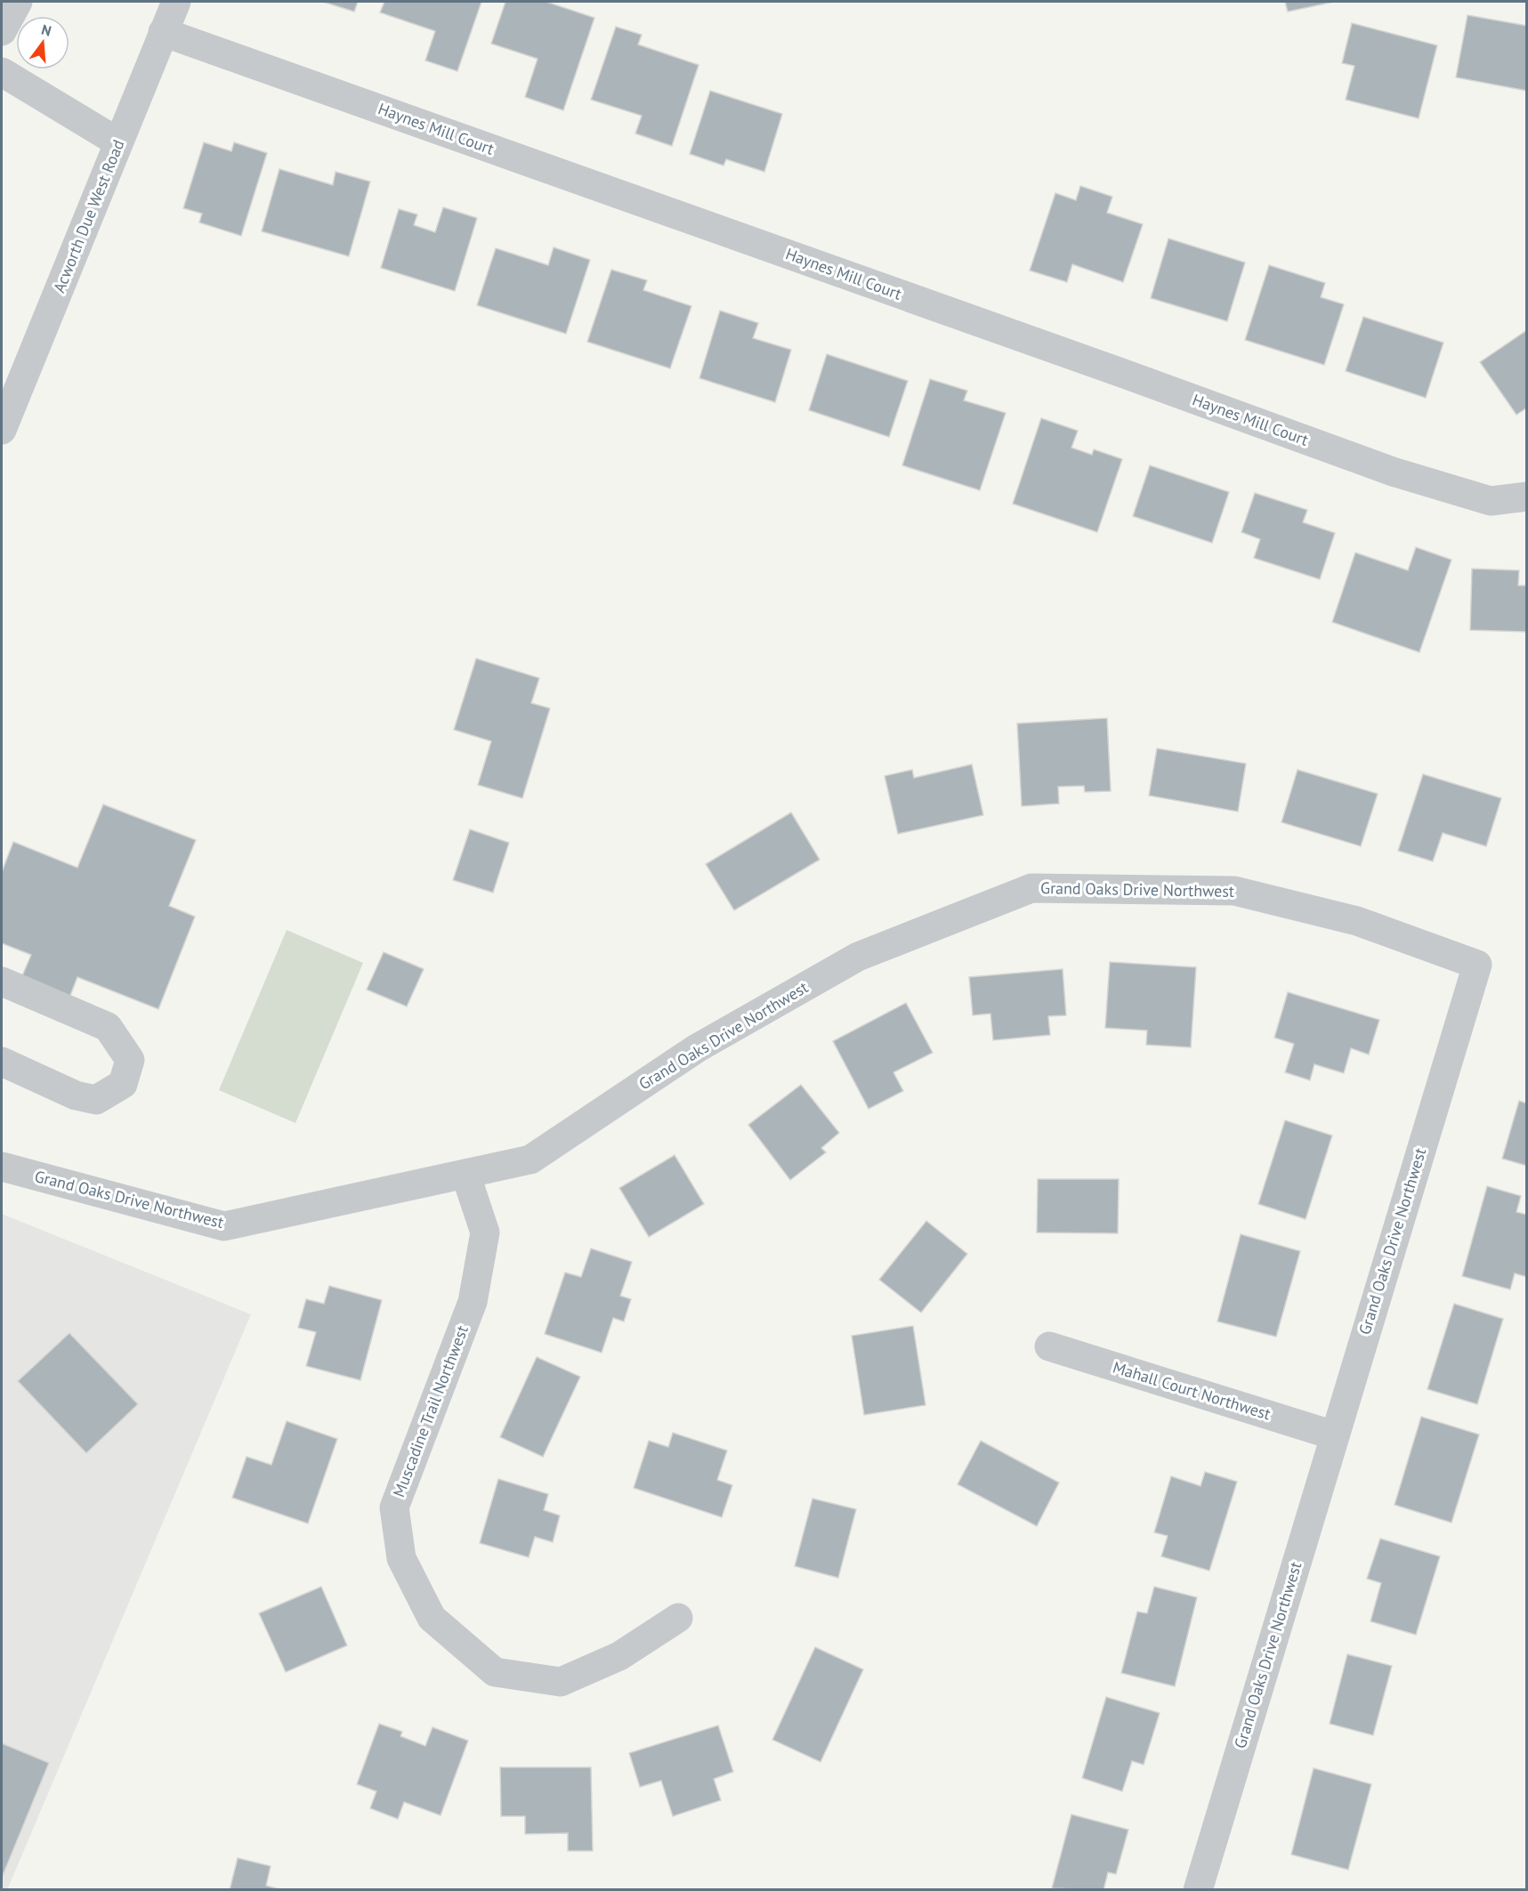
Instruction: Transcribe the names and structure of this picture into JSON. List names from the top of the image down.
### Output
{
  "streets": {
    "street": [
      "Haynes Mill Court",
      "Acworth Due West Road",
      "Grand Oaks Drive Northwest",
      "Mahall Court Northwest",
      "Muscadine Trail Northwest"
    ]
  },
  "crossings": [
    ["Haynes Mill Court", "Acworth Due West Road"],
    ["Grand Oaks Drive Northwest", "Mahall Court Northwest"],
    ["Grand Oaks Drive Northwest", "Muscadine Trail Northwest"]
  ],
  "north": "top"
}
